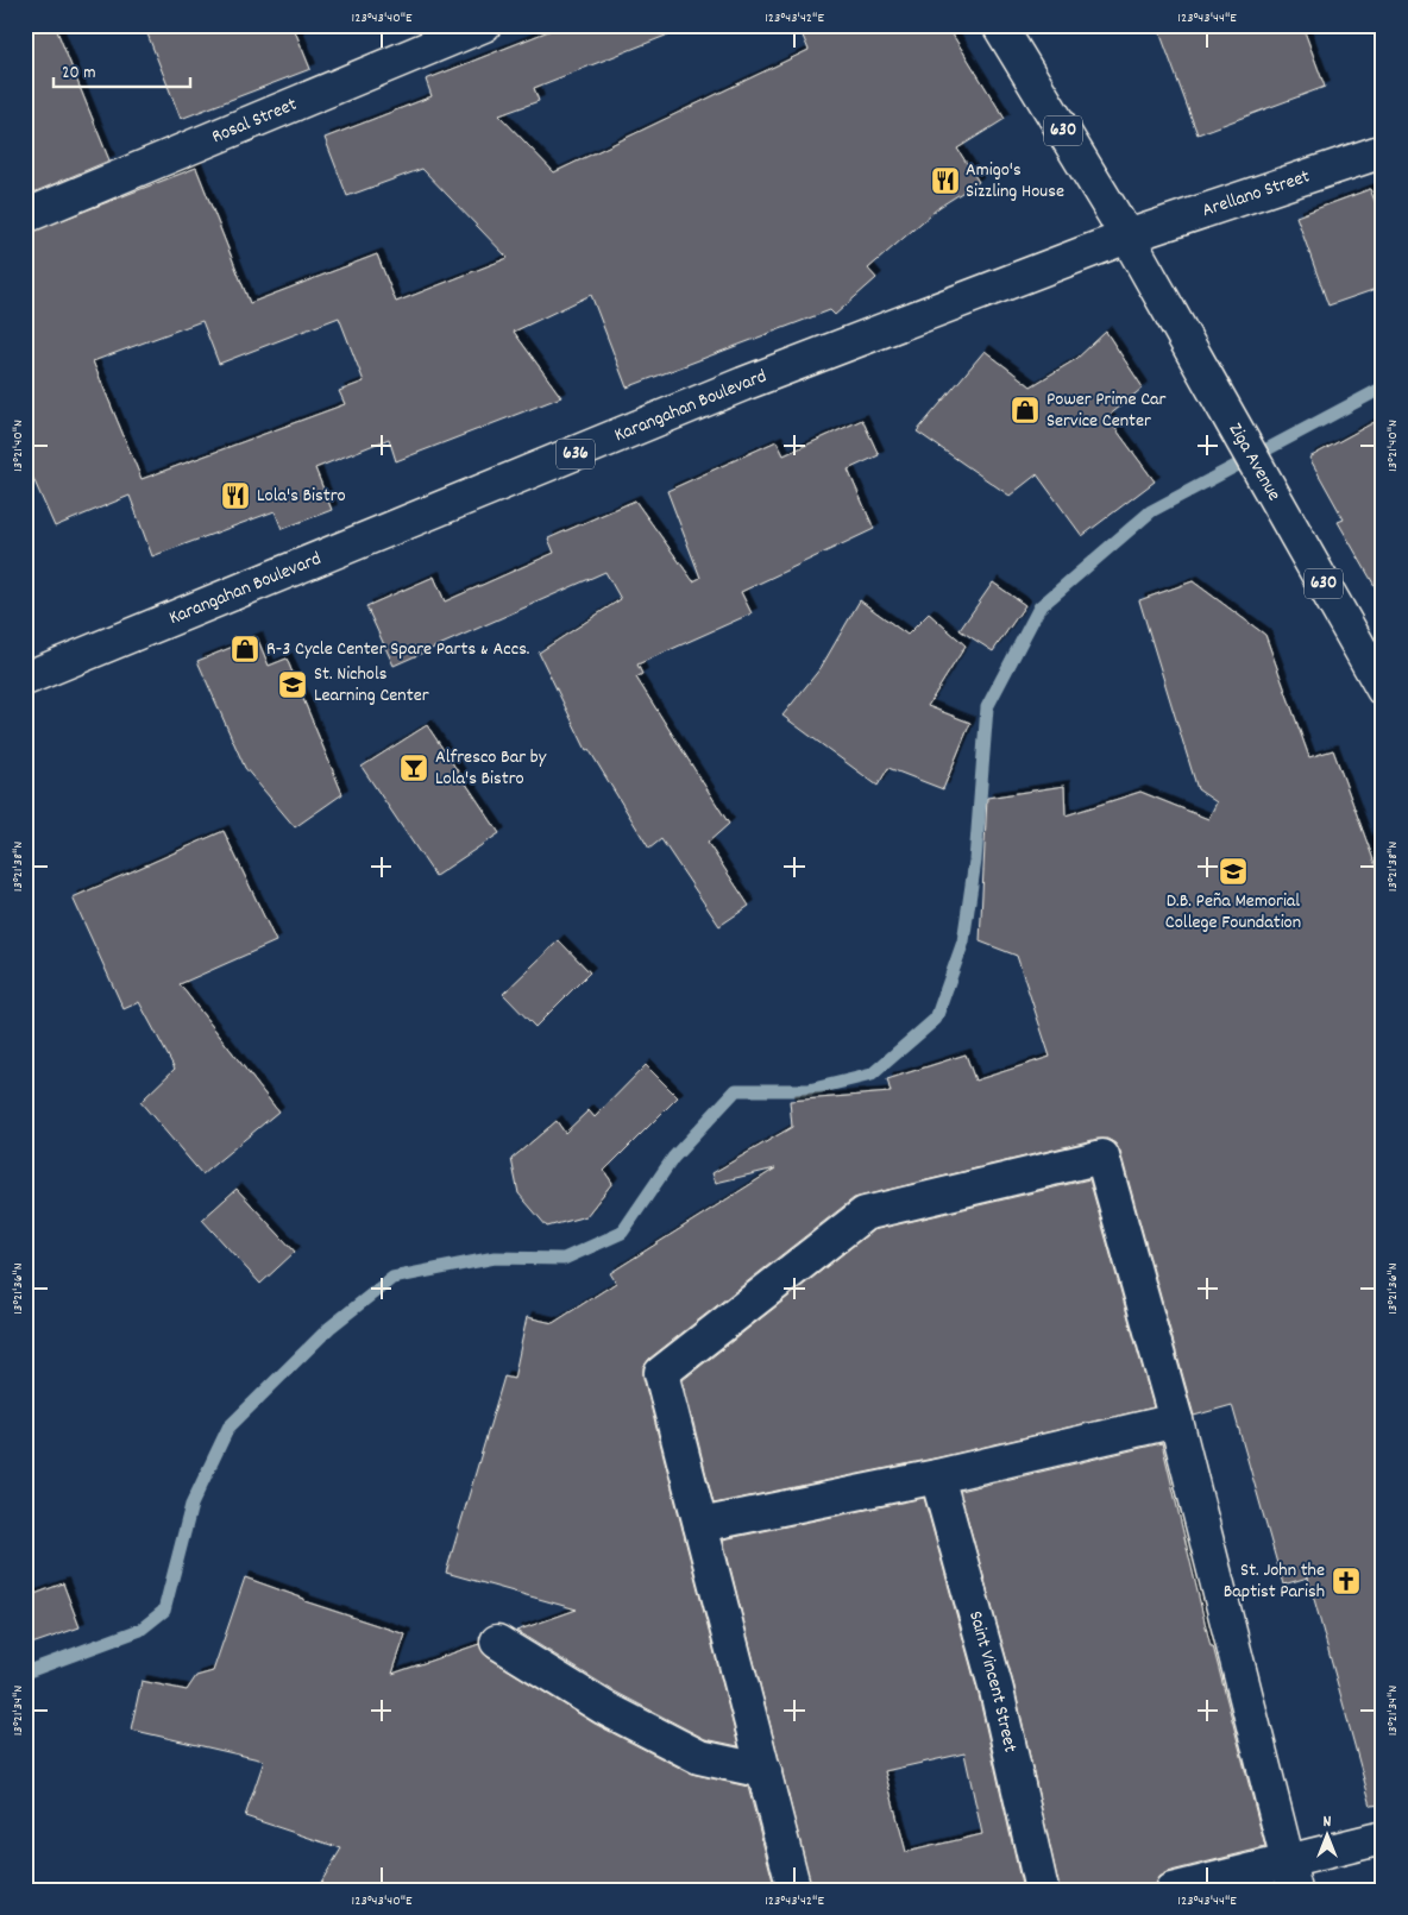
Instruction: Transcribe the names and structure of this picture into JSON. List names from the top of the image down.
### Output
{
  "streets": {
    "street": [
      "Rosal Street",
      "630",
      "Arellano Street",
      "Karangahan Boulevard",
      "636",
      "Ziga Avenue",
      "Saint Vincent Street"
    ]
  },
  "crossings": [
    ["630", "Arellano Street"],
    ["630", "Karangahan Boulevard"],
    ["630", "Ziga Avenue"],
    ["Arellano Street", "Karangahan Boulevard"],
    ["Arellano Street", "Ziga Avenue"],
    ["Karangahan Boulevard", "Ziga Avenue"]
  ],
  "places": {
    "restaurant": ["Amigo's Sizzling House", "Lola's Bistro"],
    "shop": ["Power Prime Car Service Center", "R-3 Cycle Center Spare Parts & Accs."],
    "school or university": ["St. Nichols Learning Center", "D.B. Peña Memorial College Foundation"],
    "bar": ["Alfresco Bar by Lola's Bistro"],
    "church": ["St. John the Baptist Parish"]
  },
  "scale_bar": "20 m",
  "north": "top",
  "coordinates": [
    "123°43'40\"E",
    "123°43'42\"E",
    "123°43'44\"E",
    "13°21'40\"N",
    "13°21'38\"N",
    "13°21'36\"N",
    "13°21'34\"N"
  ]
}
